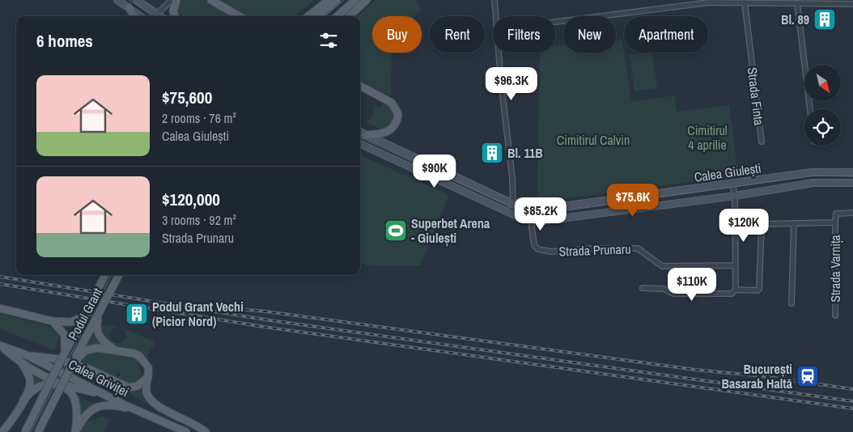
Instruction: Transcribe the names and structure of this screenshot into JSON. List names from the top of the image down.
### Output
{
  "streets": {
    "main road": ["Calea Giulești", "Podul Grant", "Calea Griviței"],
    "street": ["Strada Finta", "Strada Prunaru", "Strada Varnița"]
  },
  "crossings": [
    ["Calea Giulești", "Strada Prunaru"]
  ],
  "parks": ["Cimitirul 4 aprilie", "Cimitirul Calvin"],
  "places": {
    "building": ["Bl. 89", "Bl. 11B", "Podul Grant Vechi (Picior Nord)"],
    "sports": ["Superbet Arena - Giulești"],
    "station": ["București Basarab Haltă"]
  },
  "north": "bottom right",
  "page": {
    "chip": [
      "Buy",
      "Rent",
      "Filters",
      "New",
      "Apartment"
    ],
    "heading": "6 homes",
    "list": [
      {
        "name": "$75,600",
        "note": "2 rooms · 76 m² · Calea Giulești"
      },
      {
        "name": "$120,000",
        "note": "3 rooms · 92 m² · Strada Prunaru"
      }
    ],
    "price": [
      "$96.3K",
      "$90K",
      "$75.6K",
      "$85.2K",
      "$120K",
      "$110K"
    ]
  }
}
